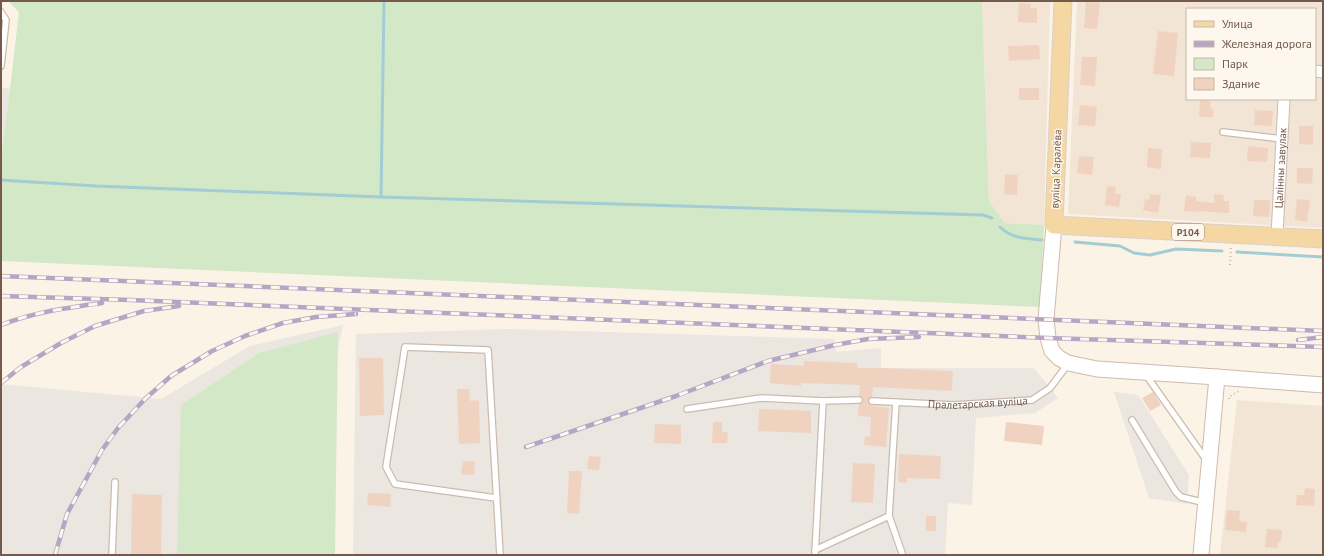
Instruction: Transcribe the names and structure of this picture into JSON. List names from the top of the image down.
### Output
{
  "streets": {
    "main road": ["вуліца Каралёва", "Р104"],
    "street": ["Цалінны завулак"],
    "lane": ["Пралетарская вуліца"]
  },
  "crossings": [
    ["Цалінны завулак", "Р104"],
    ["вуліца Каралёва", "Р104"],
    ["вуліца Каралёва", "Пралетарская вуліца"]
  ],
  "legend": [
    "Улица",
    "Железная дорога",
    "Парк",
    "Здание"
  ]
}
